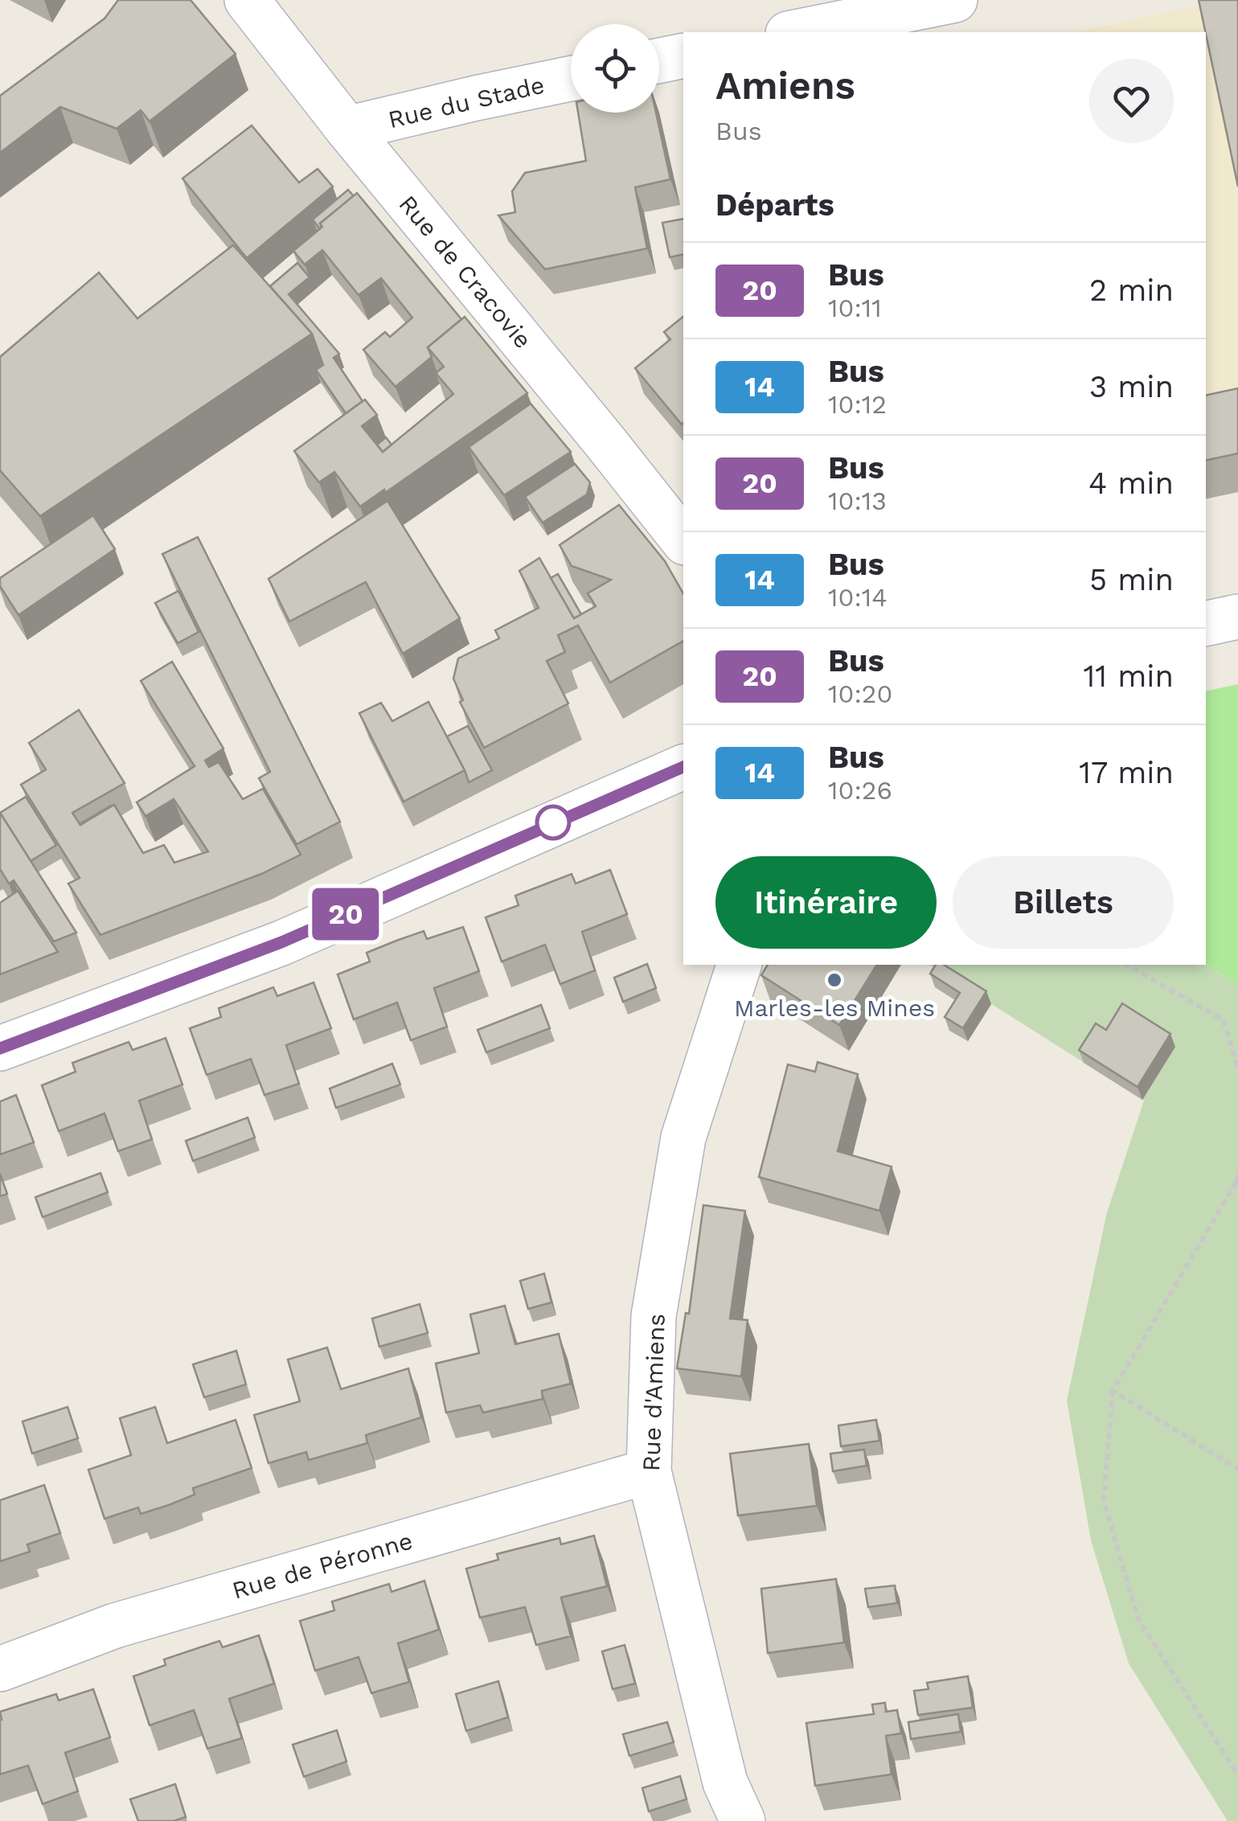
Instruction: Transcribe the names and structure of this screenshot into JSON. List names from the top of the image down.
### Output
{
  "streets": {
    "street": [
      "Rue du Stade",
      "Rue de Cracovie",
      "Rue d'Amiens",
      "Rue de Péronne"
    ]
  },
  "crossings": [
    ["Rue du Stade", "Rue de Cracovie"],
    ["Rue d'Amiens", "Rue de Péronne"]
  ],
  "places": ["Marles-les Mines"],
  "lines": ["bus line 20"],
  "page": {
    "on_map": "20",
    "heading": [
      ["Amiens", "Bus"],
      "Départs"
    ],
    "list": [
      {
        "mark": "20",
        "name": "Bus",
        "note": "10:11",
        "value": "2 min"
      },
      {
        "mark": "14",
        "name": "Bus",
        "note": "10:12",
        "value": "3 min"
      },
      {
        "mark": "20",
        "name": "Bus",
        "note": "10:13",
        "value": "4 min"
      },
      {
        "mark": "14",
        "name": "Bus",
        "note": "10:14",
        "value": "5 min"
      },
      {
        "mark": "20",
        "name": "Bus",
        "note": "10:20",
        "value": "11 min"
      },
      {
        "mark": "14",
        "name": "Bus",
        "note": "10:26",
        "value": "17 min"
      }
    ],
    "buttons": ["Itinéraire", "Billets"]
  }
}
